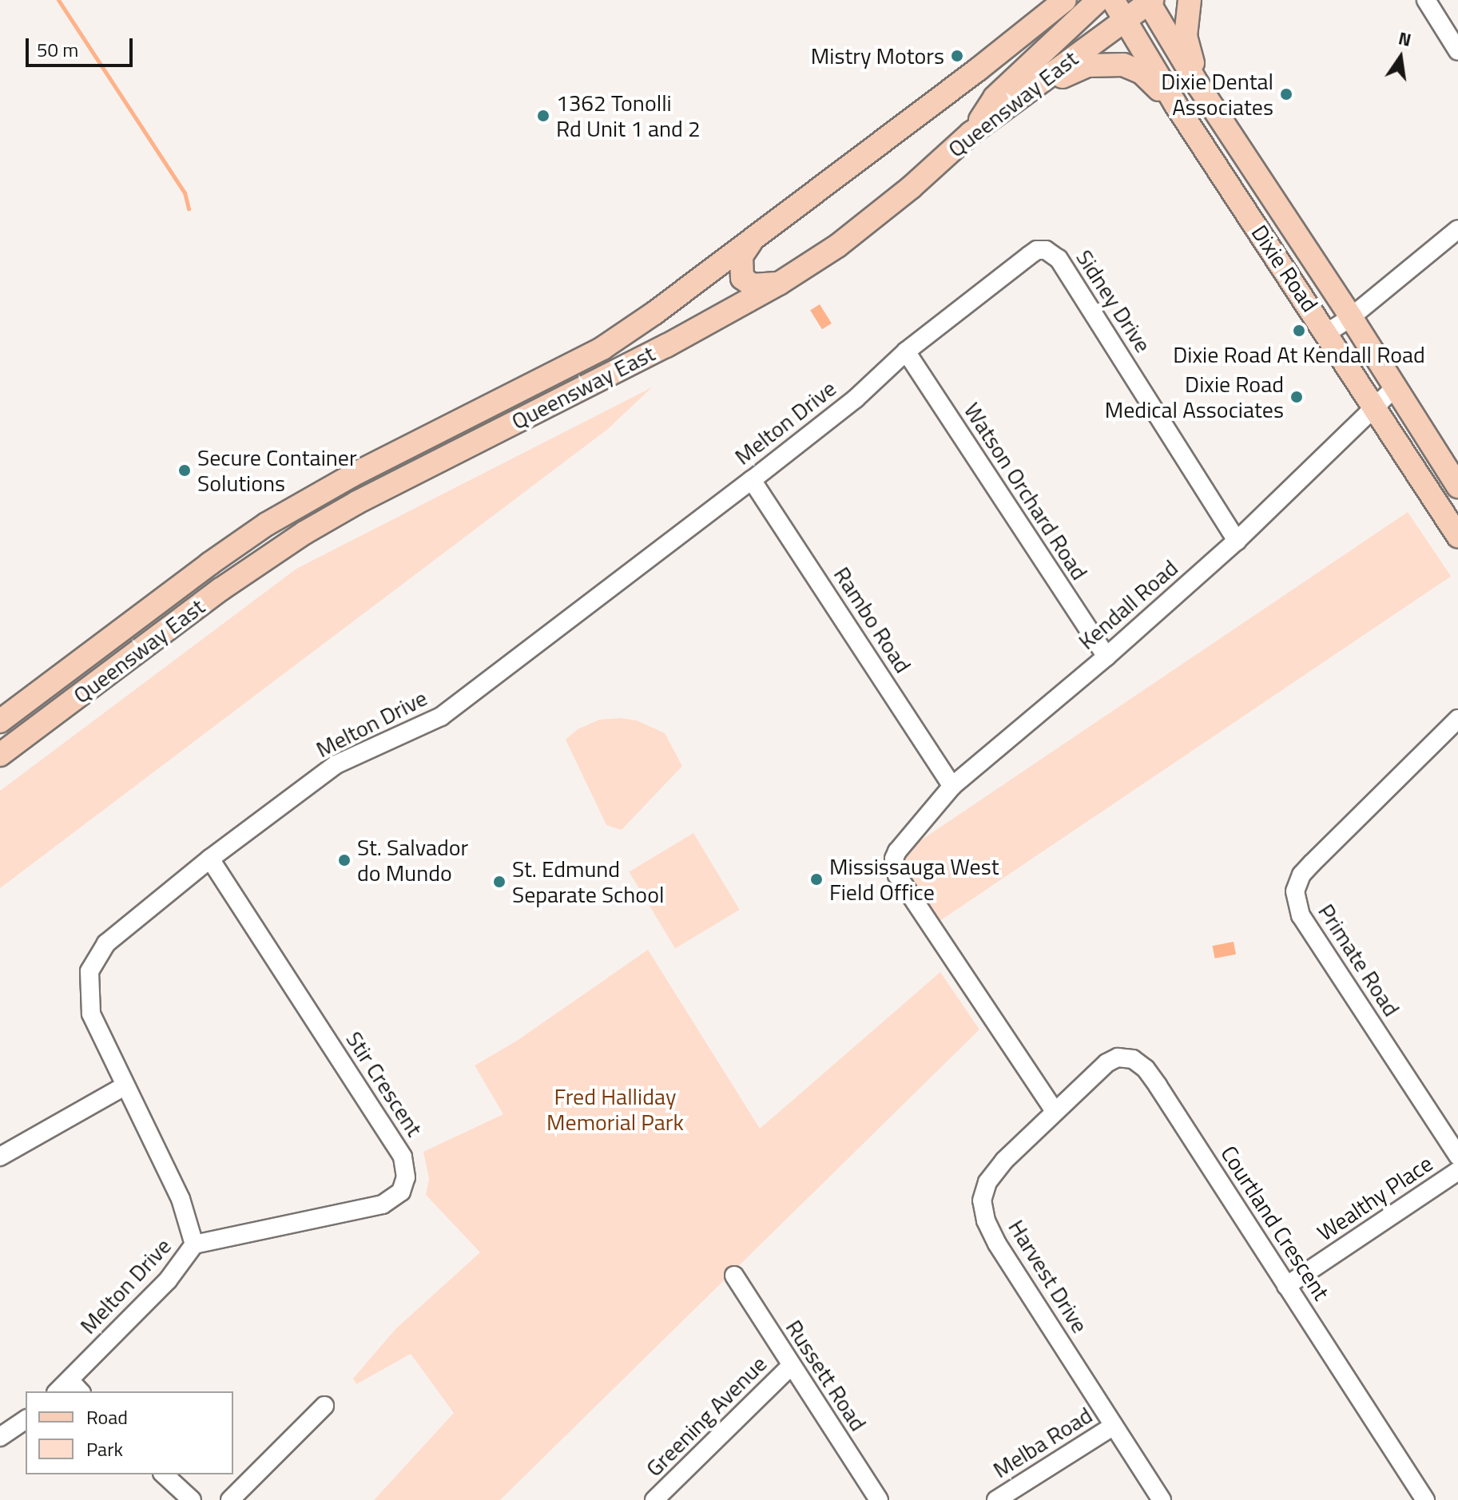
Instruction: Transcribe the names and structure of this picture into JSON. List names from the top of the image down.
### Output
{
  "streets": {
    "main road": ["Queensway East", "Dixie Road"],
    "street": [
      "Sidney Drive",
      "Melton Drive",
      "Watson Orchard Road",
      "Kendall Road",
      "Rambo Road",
      "Primate Road",
      "Stir Crescent",
      "Wealthy Place",
      "Courtland Crescent",
      "Harvest Drive",
      "Russett Road",
      "Greening Avenue",
      "Melba Road"
    ]
  },
  "crossings": [
    ["Queensway East", "Dixie Road"],
    ["Dixie Road", "Kendall Road"],
    ["Sidney Drive", "Melton Drive"],
    ["Sidney Drive", "Kendall Road"],
    ["Melton Drive", "Watson Orchard Road"],
    ["Melton Drive", "Rambo Road"],
    ["Melton Drive", "Stir Crescent"],
    ["Watson Orchard Road", "Kendall Road"],
    ["Kendall Road", "Rambo Road"],
    ["Kendall Road", "Courtland Crescent"],
    ["Kendall Road", "Harvest Drive"],
    ["Wealthy Place", "Courtland Crescent"],
    ["Courtland Crescent", "Harvest Drive"],
    ["Harvest Drive", "Melba Road"],
    ["Russett Road", "Greening Avenue"]
  ],
  "parks": ["Fred Halliday Memorial Park"],
  "places": [
    "Mistry Motors",
    "Dixie Dental Associates",
    "1362 Tonolli Rd Unit 1 and 2",
    "Dixie Road At Kendall Road",
    "Dixie Road Medical Associates",
    "Secure Container Solutions",
    "St. Salvador do Mundo",
    "Mississauga West Field Office",
    "St. Edmund Separate School"
  ],
  "legend": ["Road", "Park"],
  "scale_bar": "50 m",
  "north": "top"
}
